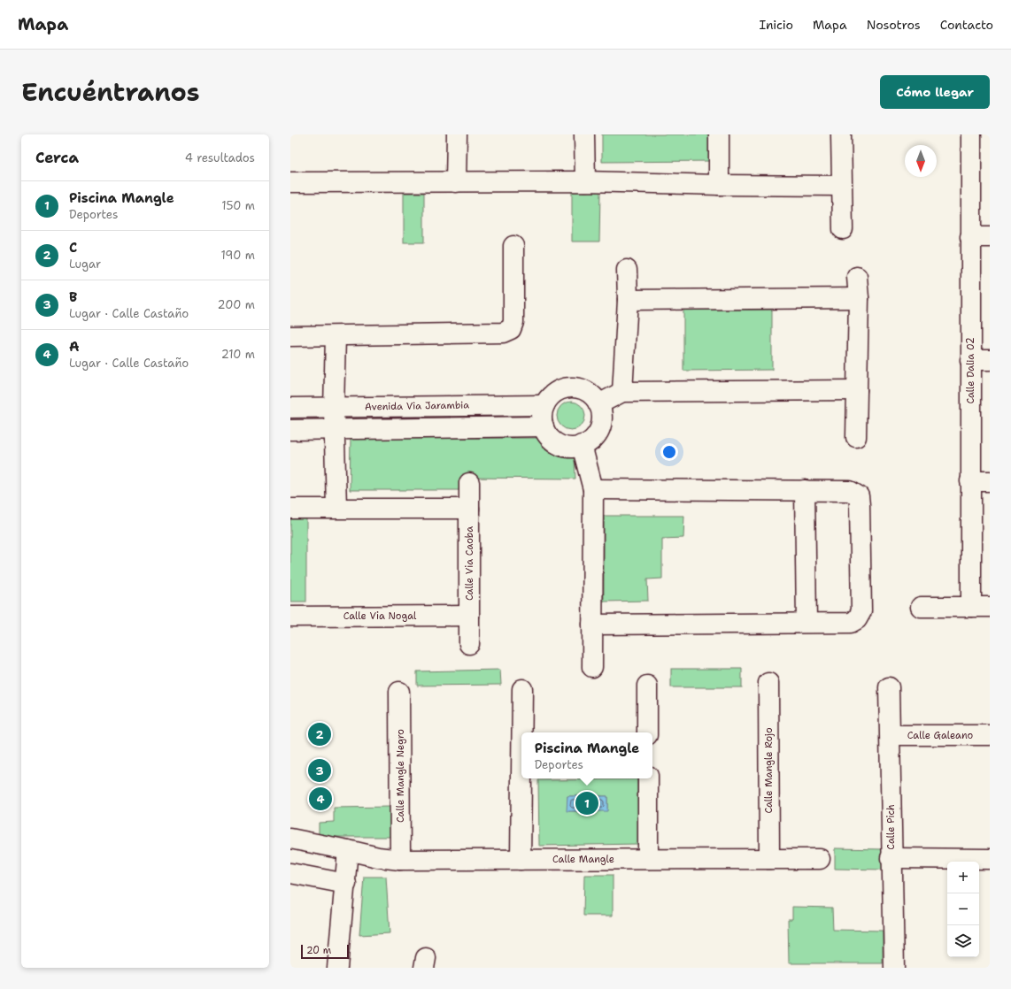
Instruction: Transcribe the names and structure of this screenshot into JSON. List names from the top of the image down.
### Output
{
  "streets": {
    "street": [
      "Calle Dalia 02",
      "Avenida Via Jarambia",
      "Calle Via Caoba",
      "Calle Via Nogal",
      "Calle Galeano",
      "Calle Mangle Rojo",
      "Calle Mangle Negro",
      "Calle Pich",
      "Calle Mangle"
    ]
  },
  "crossings": [
    ["Calle Via Caoba", "Calle Via Nogal"],
    ["Calle Galeano", "Calle Pich"],
    ["Calle Mangle Rojo", "Calle Mangle"],
    ["Calle Mangle Negro", "Calle Mangle"]
  ],
  "scale_bar": "20 m",
  "north": "bottom",
  "page": {
    "header": "Mapa",
    "nav": [
      "Inicio",
      "Mapa",
      "Nosotros",
      "Contacto"
    ],
    "title": "Encuéntranos",
    "buttons": "Cómo llegar",
    "heading": ["Cerca", "4 resultados"],
    "list": [
      {
        "mark": "1",
        "name": "Piscina Mangle",
        "note": "Deportes",
        "value": "150 m"
      },
      {
        "mark": "2",
        "name": "C",
        "note": "Lugar",
        "value": "190 m"
      },
      {
        "mark": "3",
        "name": "B",
        "note": "Lugar · Calle Castaño",
        "value": "200 m"
      },
      {
        "mark": "4",
        "name": "A",
        "note": "Lugar · Calle Castaño",
        "value": "210 m"
      }
    ],
    "pins": [
      "2",
      "3",
      "4",
      "1"
    ],
    "popup": ["Piscina Mangle", "Deportes"],
    "map_buttons": ["+", "−"],
    "scale": "20 m"
  }
}
